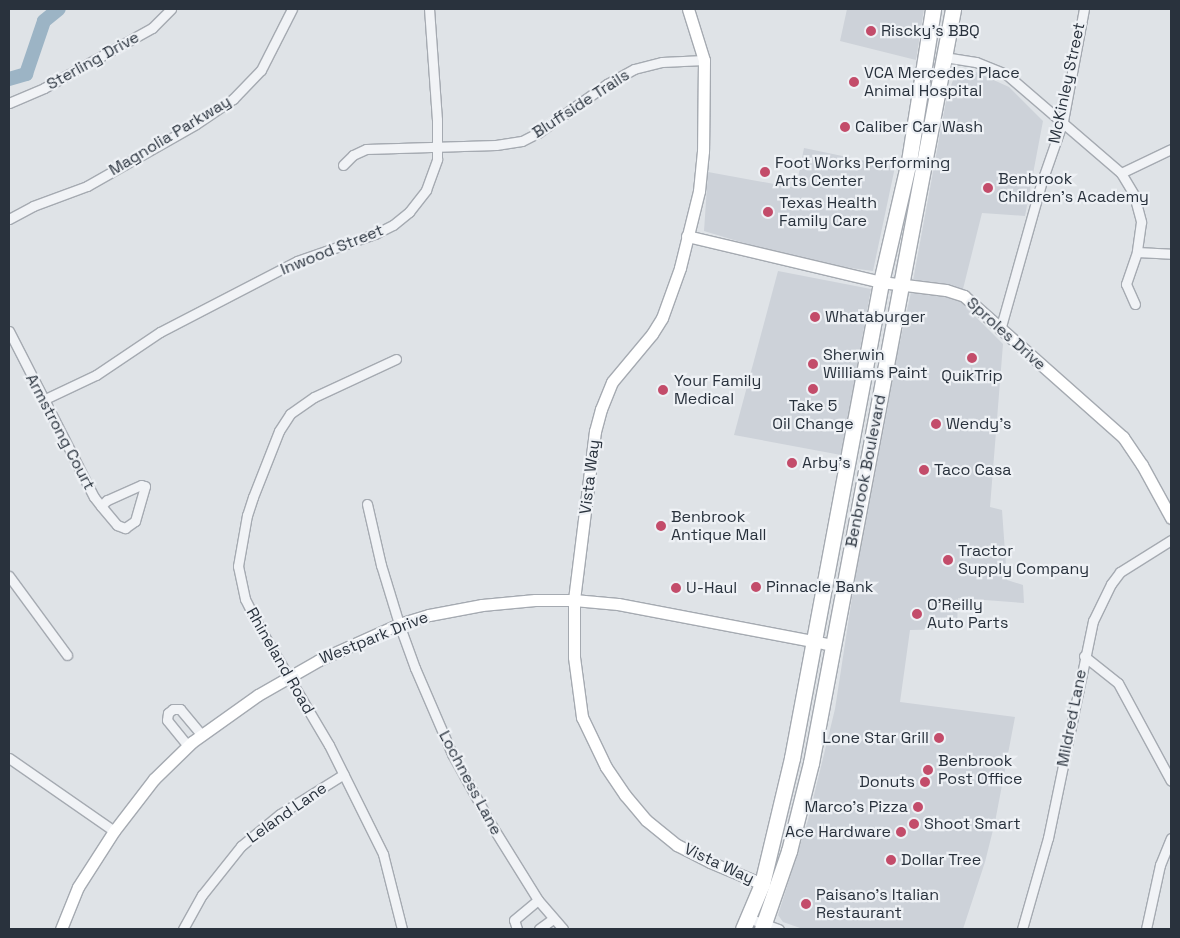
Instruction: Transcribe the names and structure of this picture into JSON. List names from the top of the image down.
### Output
{
  "streets": {
    "highway": ["Benbrook Boulevard"],
    "street": [
      "Sterling Drive",
      "McKinley Street",
      "Bluffside Trails",
      "Magnolia Parkway",
      "Inwood Street",
      "Sproles Drive",
      "Armstrong Court",
      "Vista Way",
      "Westpark Drive",
      "Rhineland Road",
      "Mildred Lane",
      "Lochness Lane",
      "Leland Lane"
    ]
  },
  "crossings": [
    ["McKinley Street", "Sproles Drive"],
    ["Bluffside Trails", "Inwood Street"],
    ["Bluffside Trails", "Vista Way"],
    ["Inwood Street", "Armstrong Court"],
    ["Sproles Drive", "Benbrook Boulevard"],
    ["Sproles Drive", "Vista Way"],
    ["Benbrook Boulevard", "Vista Way"],
    ["Benbrook Boulevard", "Westpark Drive"],
    ["Vista Way", "Westpark Drive"],
    ["Westpark Drive", "Rhineland Road"],
    ["Westpark Drive", "Lochness Lane"],
    ["Rhineland Road", "Leland Lane"]
  ],
  "places": [
    "Riscky's BBQ",
    "VCA Mercedes Place Animal Hospital",
    "Caliber Car Wash",
    "Foot Works Performing Arts Center",
    "Benbrook Children's Academy",
    "Texas Health Family Care",
    "Whataburger",
    "QuikTrip",
    "Sherwin Williams Paint",
    "Take 5 Oil Change",
    "Your Family Medical",
    "Wendy's",
    "Arby's",
    "Taco Casa",
    "Benbrook Antique Mall",
    "Tractor Supply Company",
    "Pinnacle Bank",
    "U-Haul",
    "O'Reilly Auto Parts",
    "Lone Star Grill",
    "Benbrook Post Office",
    "Donuts",
    "Marco's Pizza",
    "Shoot Smart",
    "Ace Hardware",
    "Dollar Tree",
    "Paisano's Italian Restaurant"
  ]
}
